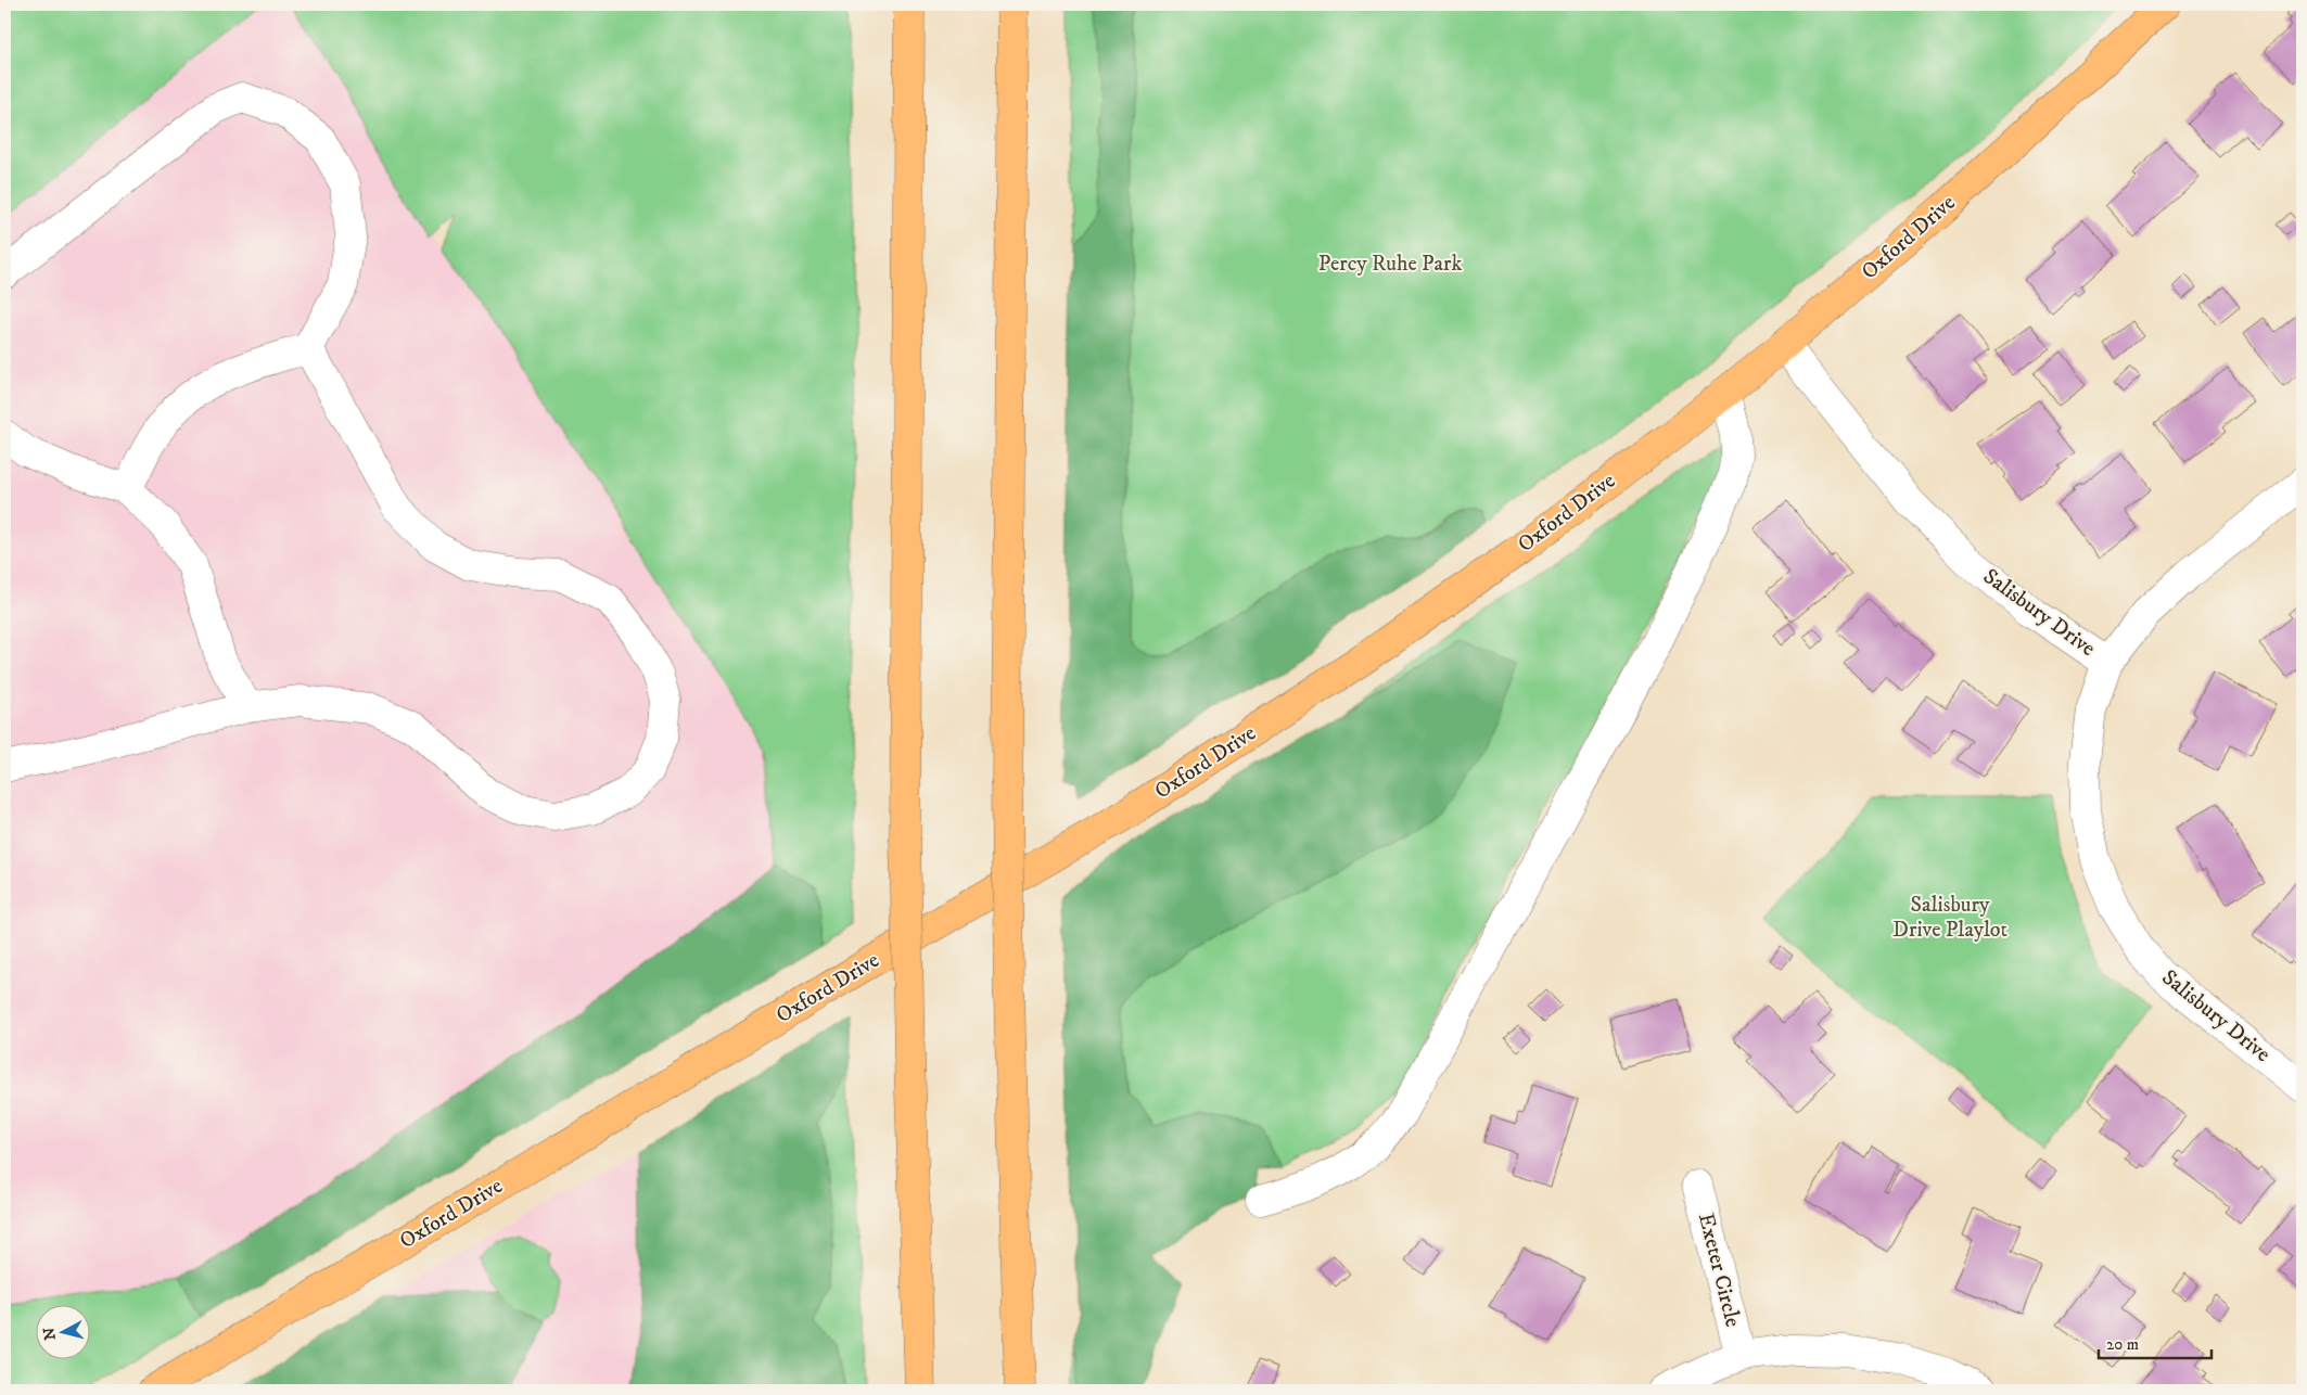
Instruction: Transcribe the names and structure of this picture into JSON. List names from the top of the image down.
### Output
{
  "streets": {
    "main road": ["Oxford Drive"],
    "street": ["Salisbury Drive", "Exeter Circle"]
  },
  "crossings": [
    ["Oxford Drive", "Salisbury Drive"]
  ],
  "parks": ["Percy Ruhe Park", "Salisbury Drive Playlot"],
  "scale_bar": "20 m",
  "north": "left"
}
